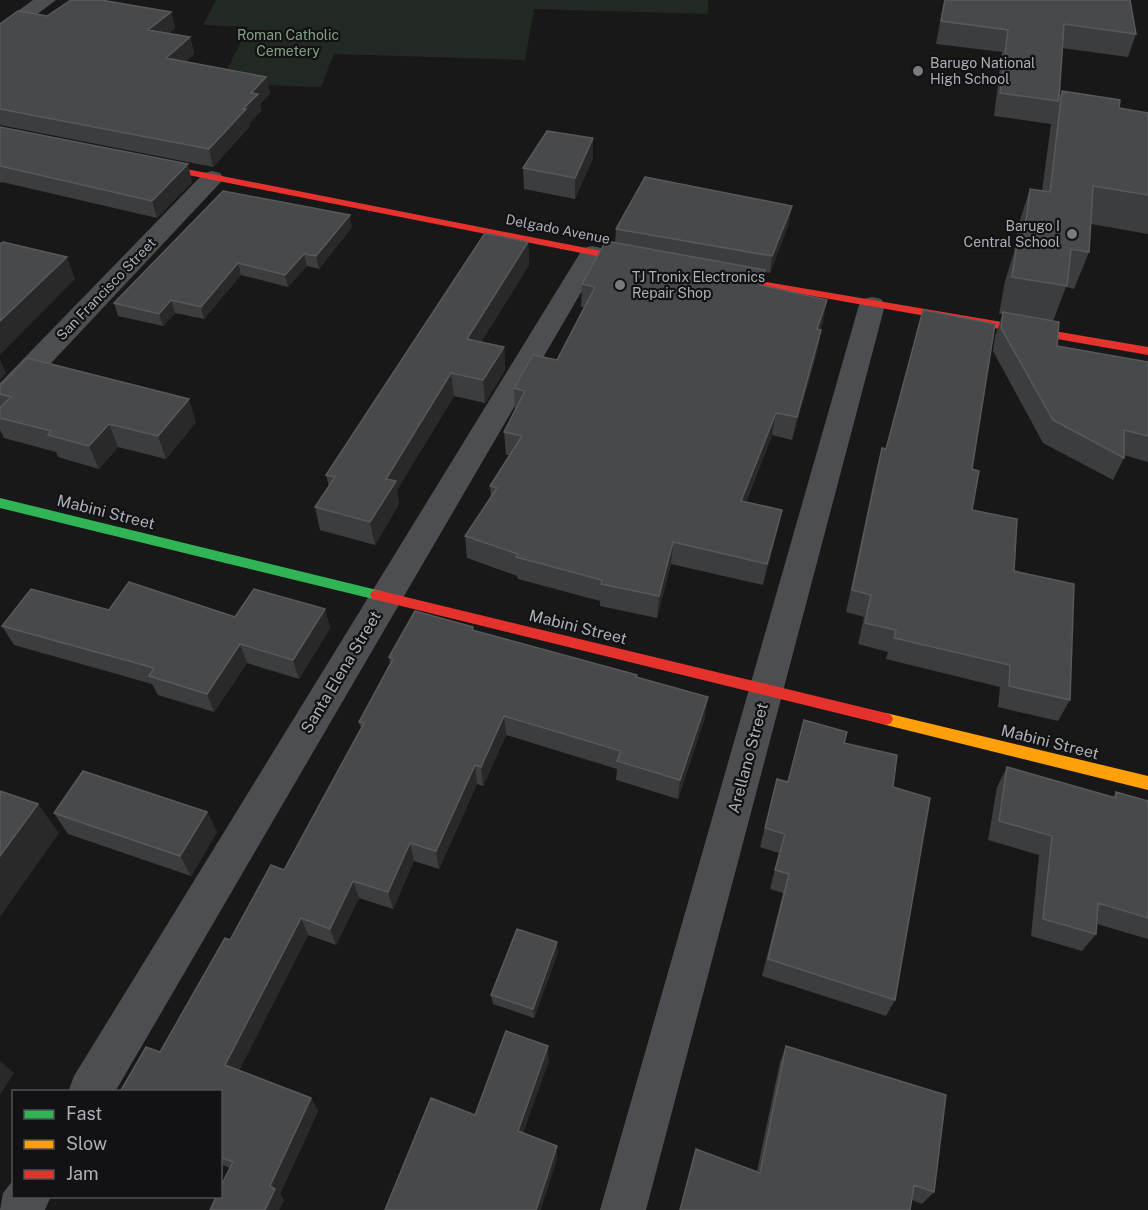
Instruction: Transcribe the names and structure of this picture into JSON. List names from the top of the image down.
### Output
{
  "streets": {
    "main road": ["Delgado Avenue", "Mabini Street"],
    "street": ["San Francisco Street", "Santa Elena Street", "Arellano Street"]
  },
  "crossings": [
    ["Delgado Avenue", "San Francisco Street"],
    ["Delgado Avenue", "Santa Elena Street"],
    ["Mabini Street", "Santa Elena Street"],
    ["Mabini Street", "Arellano Street"]
  ],
  "parks": ["Roman Catholic Cemetery"],
  "places": ["Barugo National High School", "Barugo I Central School", "TJ Tronix Electronics Repair Shop"],
  "legend": ["Fast", "Slow", "Jam"]
}
